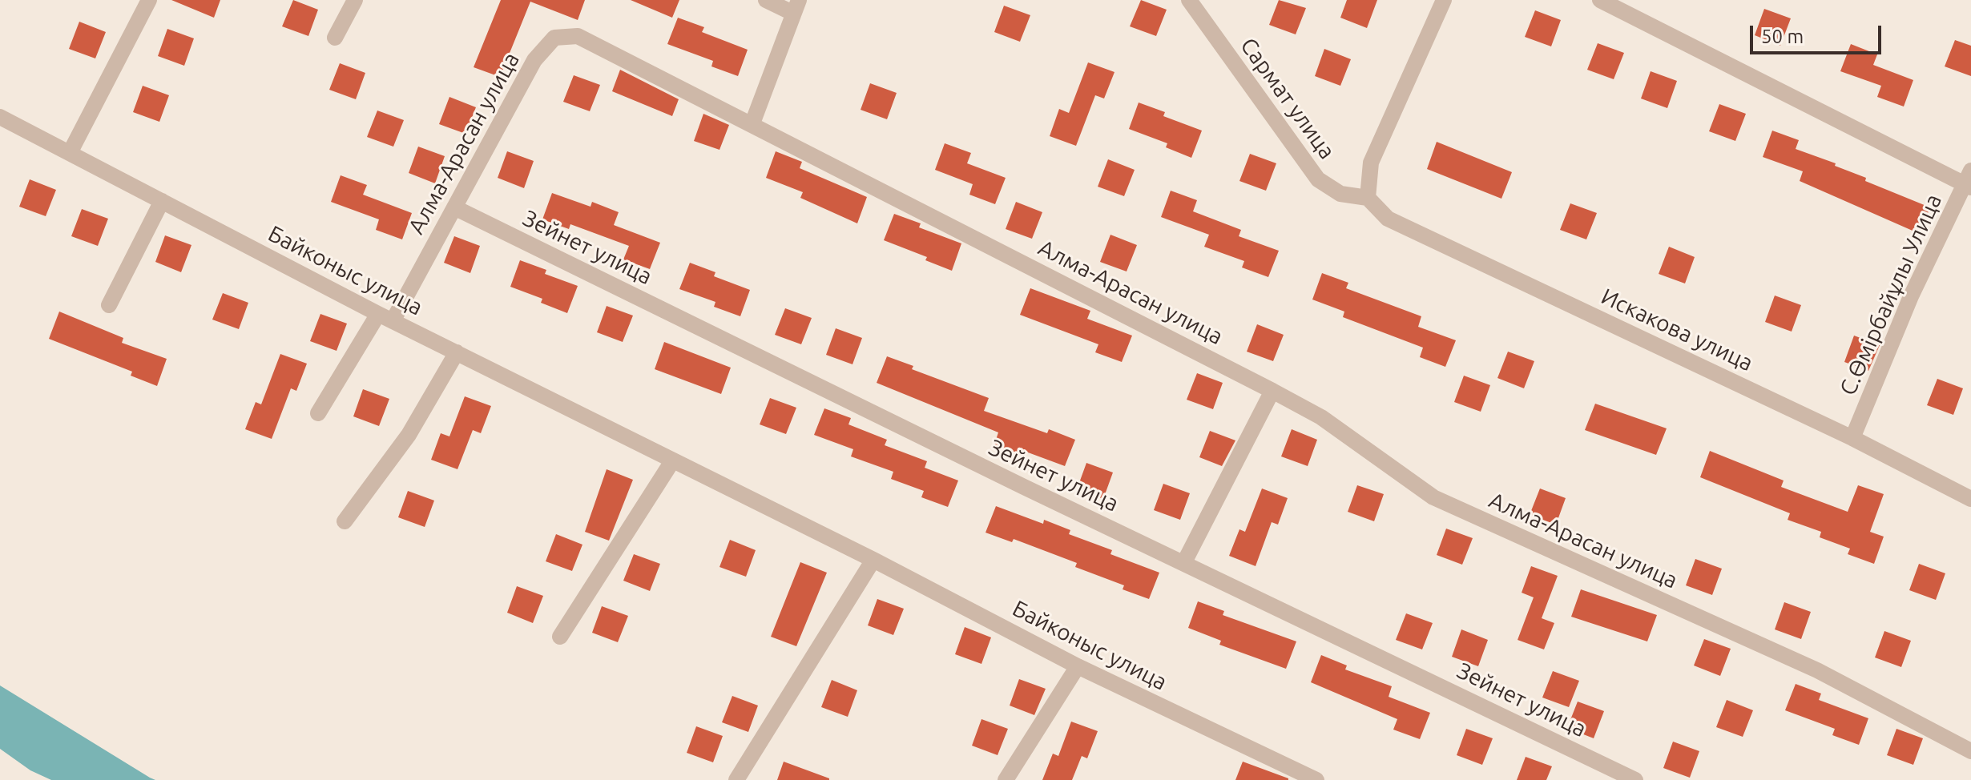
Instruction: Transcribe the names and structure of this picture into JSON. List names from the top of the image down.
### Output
{
  "streets": {
    "street": [
      "Сармат улица",
      "Алма-Арасан улица",
      "Зейнет улица",
      "Байконыс улица",
      "С.Өмірбайұлы Улица",
      "Искакова улица"
    ]
  },
  "crossings": [
    ["Сармат улица", "Искакова улица"],
    ["Алма-Арасан улица", "Зейнет улица"],
    ["Алма-Арасан улица", "Байконыс улица"],
    ["С.Өмірбайұлы Улица", "Искакова улица"]
  ],
  "scale_bar": "50 m"
}
